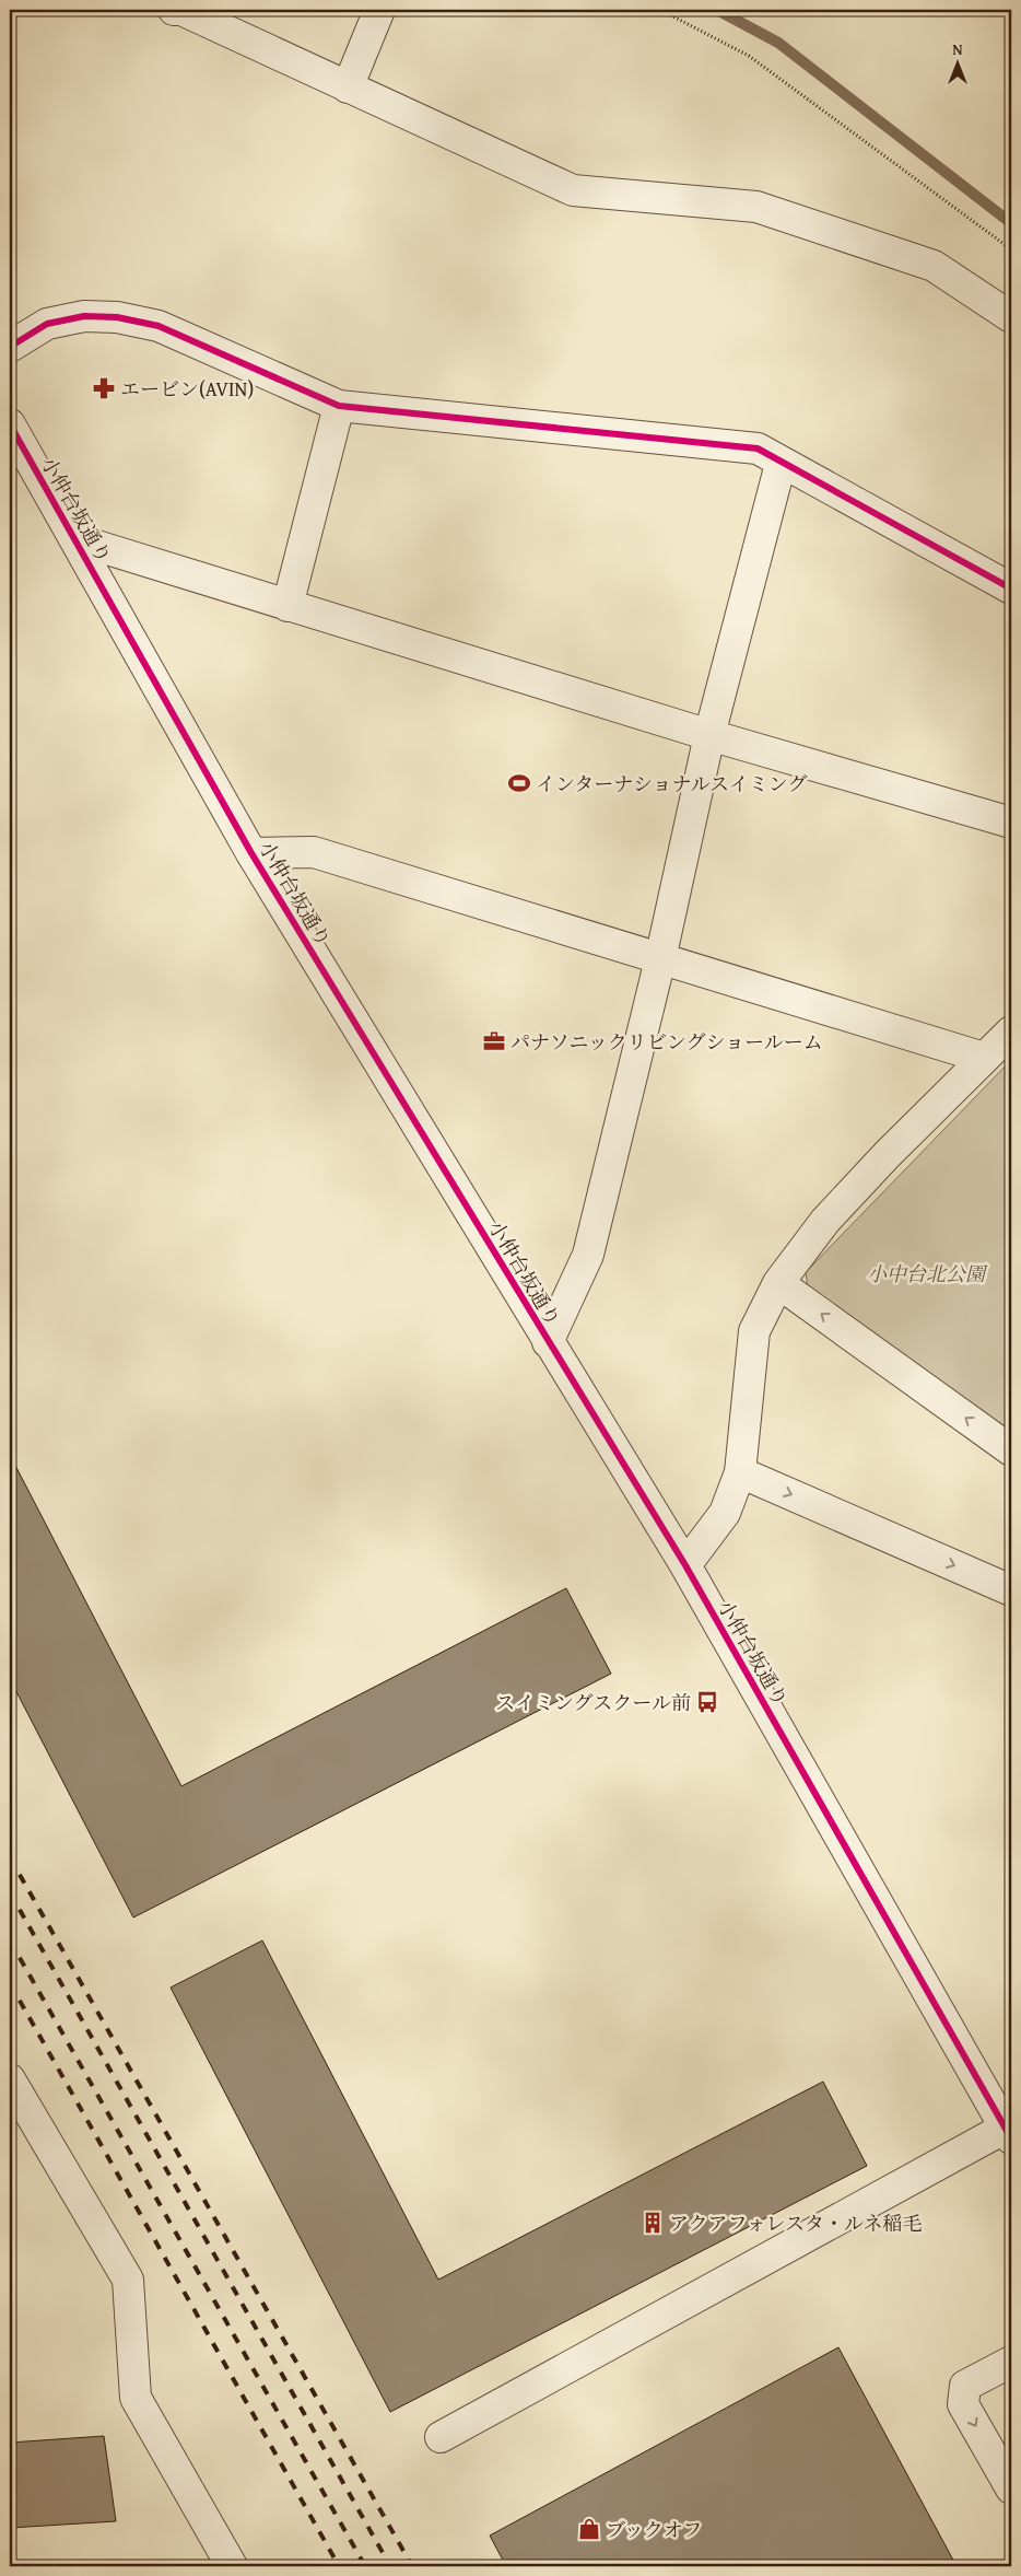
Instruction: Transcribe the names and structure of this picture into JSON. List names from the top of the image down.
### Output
{
  "streets": {
    "street": ["小仲台坂通り"]
  },
  "parks": ["小中台北公園"],
  "places": {
    "pharmacy": ["エービン(AVIN)"],
    "sports": ["インターナショナルスイミング"],
    "office": ["パナソニックリビングショールーム"],
    "bus stop": ["スイミングスクール前"],
    "building": ["アクアフォレスタ・ルネ稲毛"],
    "shop": ["ブックオフ"]
  },
  "north": "top"
}
